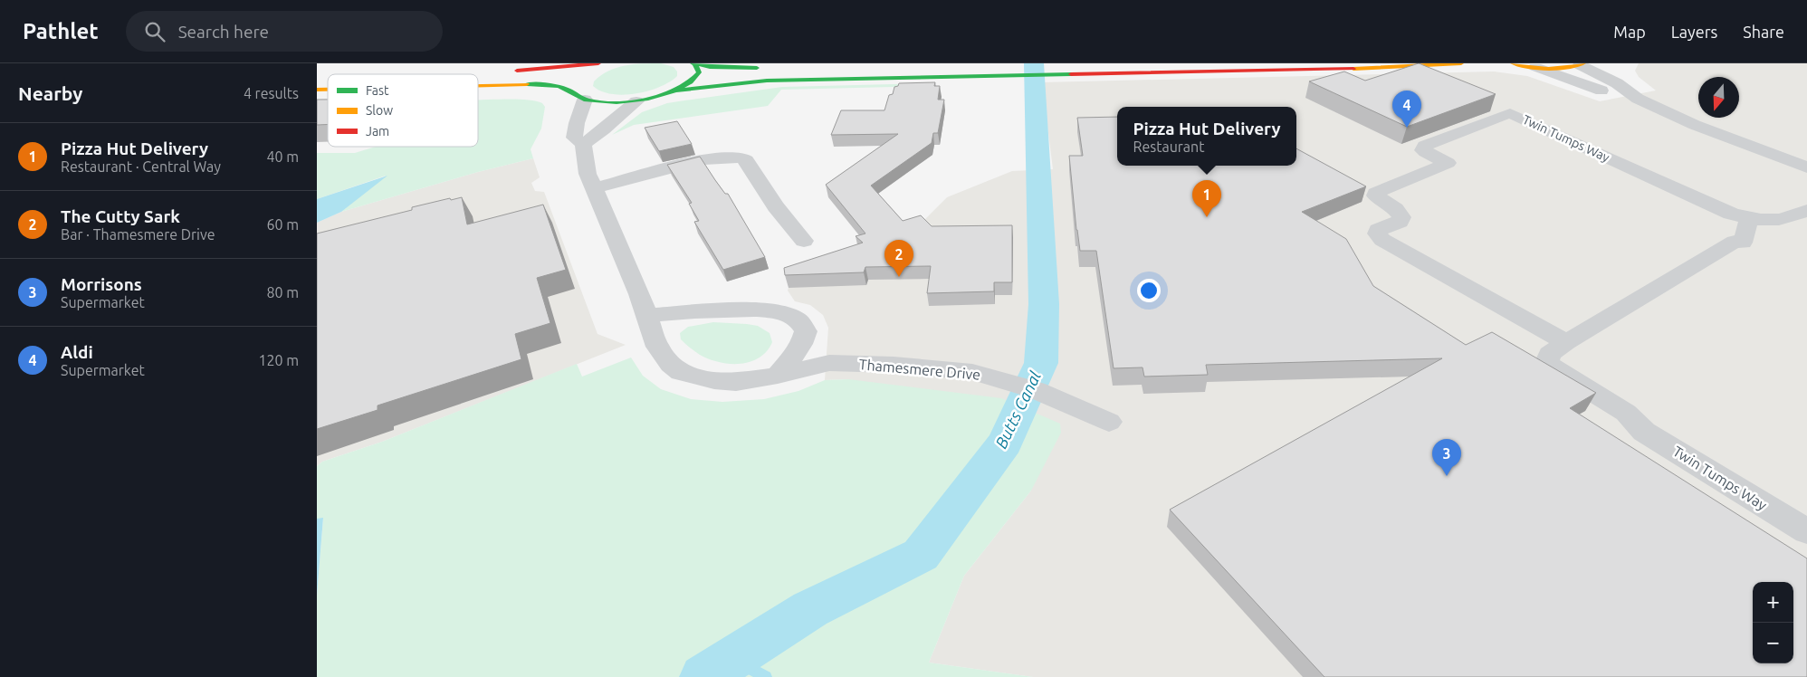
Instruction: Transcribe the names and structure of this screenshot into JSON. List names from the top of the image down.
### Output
{
  "streets": {
    "street": ["Twin Tumps Way", "Thamesmere Drive"]
  },
  "water": ["Butts Canal"],
  "legend": ["Fast", "Slow", "Jam"],
  "north": "bottom",
  "page": {
    "header": "Pathlet",
    "search": "Search here",
    "nav": ["Map", "Layers", "Share"],
    "heading": ["Nearby", "4 results"],
    "pins": [
      "4",
      "1",
      "2",
      "3"
    ],
    "popup": ["Pizza Hut Delivery", "Restaurant"],
    "list": [
      {
        "mark": "1",
        "name": "Pizza Hut Delivery",
        "note": "Restaurant · Central Way",
        "value": "40 m"
      },
      {
        "mark": "2",
        "name": "The Cutty Sark",
        "note": "Bar · Thamesmere Drive",
        "value": "60 m"
      },
      {
        "mark": "3",
        "name": "Morrisons",
        "note": "Supermarket",
        "value": "80 m"
      },
      {
        "mark": "4",
        "name": "Aldi",
        "note": "Supermarket",
        "value": "120 m"
      }
    ],
    "map_buttons": ["+", "−"]
  }
}
